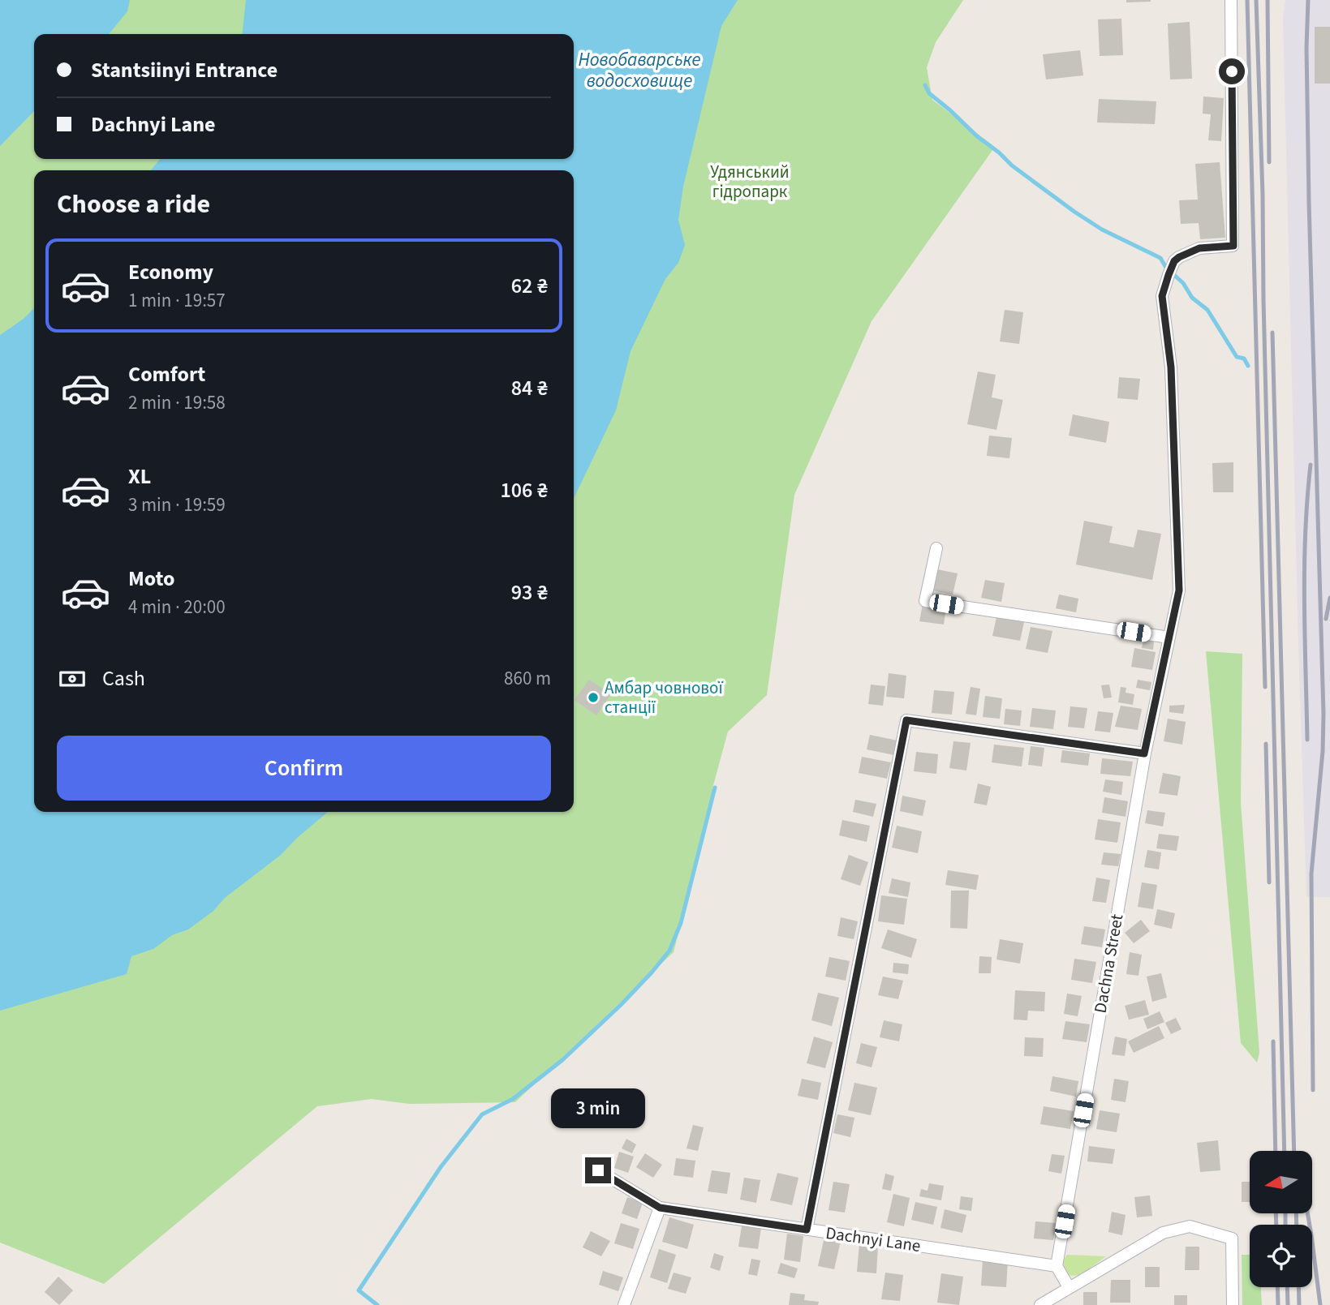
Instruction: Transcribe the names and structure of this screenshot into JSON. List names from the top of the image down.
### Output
{
  "streets": {
    "street": ["Dachna Street", "Dachnyi Lane"]
  },
  "crossings": [
    ["Dachna Street", "Dachnyi Lane"]
  ],
  "water": ["Новобаварське водосховище"],
  "parks": ["Удянський гідропарк"],
  "places": ["Амбар човнової станції"],
  "north": "left",
  "page": {
    "banner": ["Stantsiinyi Entrance", "Dachnyi Lane"],
    "heading": "Choose a ride",
    "list": [
      {
        "name": "Economy",
        "note": "1 min · 19:57",
        "value": "62 ₴"
      },
      {
        "name": "Comfort",
        "note": "2 min · 19:58",
        "value": "84 ₴"
      },
      {
        "name": "XL",
        "note": "3 min · 19:59",
        "value": "106 ₴"
      },
      {
        "name": "Moto",
        "note": "4 min · 20:00",
        "value": "93 ₴"
      }
    ],
    "pay": ["Cash", "860 m"],
    "buttons": "Confirm",
    "bubble": "3 min"
  }
}
